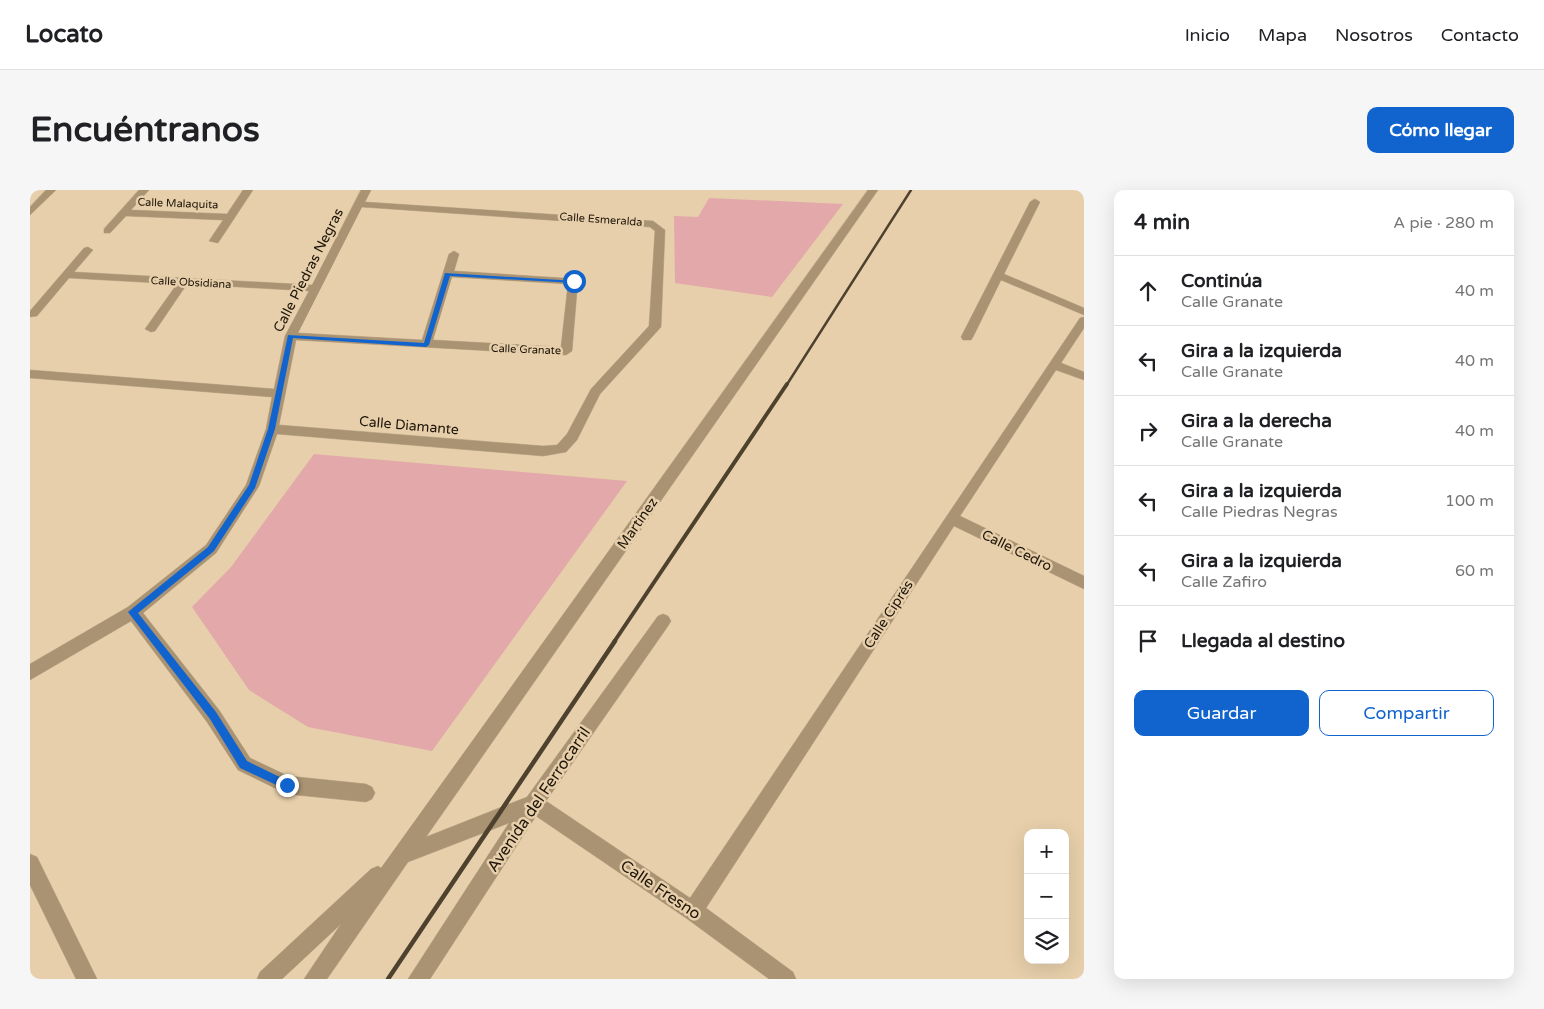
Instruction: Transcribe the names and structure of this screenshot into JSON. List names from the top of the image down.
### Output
{
  "streets": {
    "street": [
      "Calle Malaquita",
      "Calle Esmeralda",
      "Calle Piedras Negras",
      "Calle Obsidiana",
      "Calle Granate",
      "Calle Diamante",
      "Martínez",
      "Calle Cedro",
      "Calle Ciprés",
      "Avenida del Ferrocarril",
      "Calle Fresno"
    ]
  },
  "crossings": [
    ["Calle Esmeralda", "Calle Piedras Negras"],
    ["Calle Esmeralda", "Calle Diamante"],
    ["Calle Piedras Negras", "Calle Obsidiana"],
    ["Calle Piedras Negras", "Calle Granate"],
    ["Calle Piedras Negras", "Calle Diamante"],
    ["Calle Cedro", "Calle Ciprés"],
    ["Calle Ciprés", "Calle Fresno"],
    ["Avenida del Ferrocarril", "Calle Fresno"]
  ],
  "page": {
    "header": "Locato",
    "nav": [
      "Inicio",
      "Mapa",
      "Nosotros",
      "Contacto"
    ],
    "buttons": [
      "Cómo llegar",
      ["Guardar", "Compartir"]
    ],
    "title": "Encuéntranos",
    "heading": ["4 min", "A pie · 280 m"],
    "list": [
      ["Continúa", "Calle Granate", "40 m"],
      ["Gira a la izquierda", "Calle Granate", "40 m"],
      ["Gira a la derecha", "Calle Granate", "40 m"],
      ["Gira a la izquierda", "Calle Piedras Negras", "100 m"],
      ["Gira a la izquierda", "Calle Zafiro", "60 m"],
      "Llegada al destino"
    ],
    "map_buttons": ["+", "−"]
  }
}
